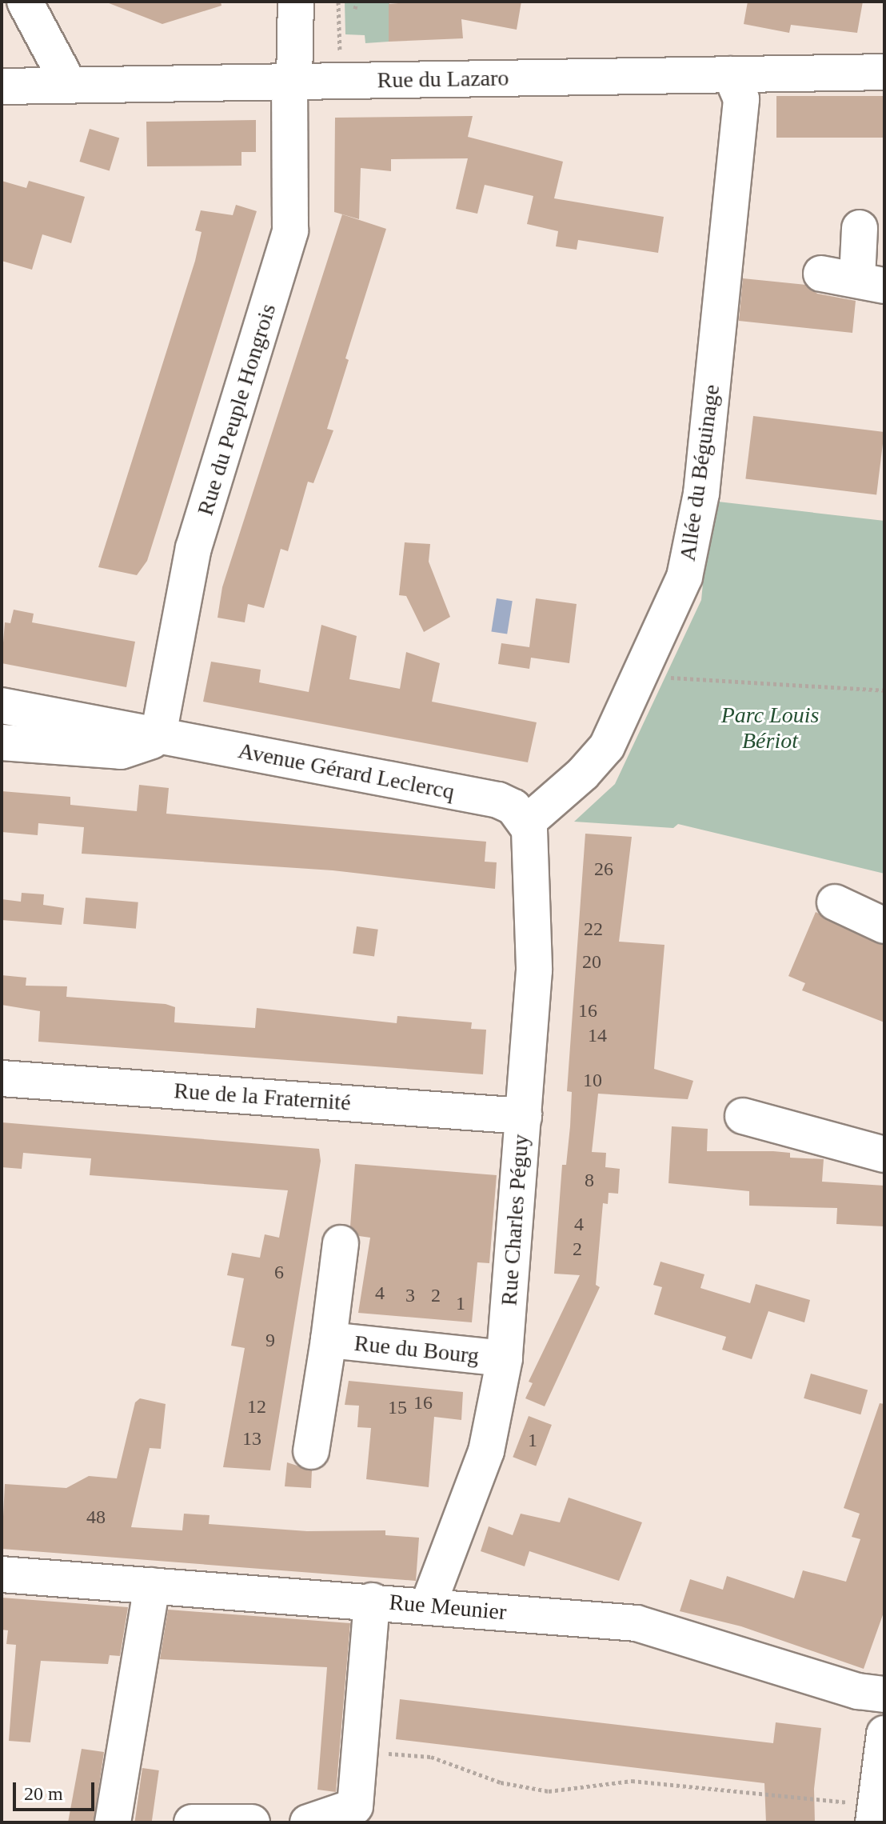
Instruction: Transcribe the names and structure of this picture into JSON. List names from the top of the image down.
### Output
{
  "streets": {
    "street": [
      "Rue du Lazaro",
      "Rue du Peuple Hongrois",
      "Allée du Béguinage",
      "Avenue Gérard Leclercq",
      "Rue de la Fraternité",
      "Rue Charles Péguy",
      "Rue du Bourg",
      "Rue Meunier"
    ]
  },
  "crossings": [
    ["Rue du Lazaro", "Rue du Peuple Hongrois"],
    ["Rue du Lazaro", "Allée du Béguinage"],
    ["Rue du Peuple Hongrois", "Avenue Gérard Leclercq"],
    ["Allée du Béguinage", "Avenue Gérard Leclercq"],
    ["Allée du Béguinage", "Rue Charles Péguy"],
    ["Avenue Gérard Leclercq", "Rue Charles Péguy"],
    ["Rue de la Fraternité", "Rue Charles Péguy"],
    ["Rue Charles Péguy", "Rue du Bourg"],
    ["Rue Charles Péguy", "Rue Meunier"]
  ],
  "parks": ["Parc Louis Bériot"],
  "house_numbers": [
    "26",
    "22",
    "20",
    "16",
    "14",
    "10",
    "8",
    "4",
    "2",
    "6",
    "4",
    "3",
    "2",
    "1",
    "9",
    "16",
    "12",
    "15",
    "13",
    "1",
    "48"
  ],
  "scale_bar": "20 m"
}
